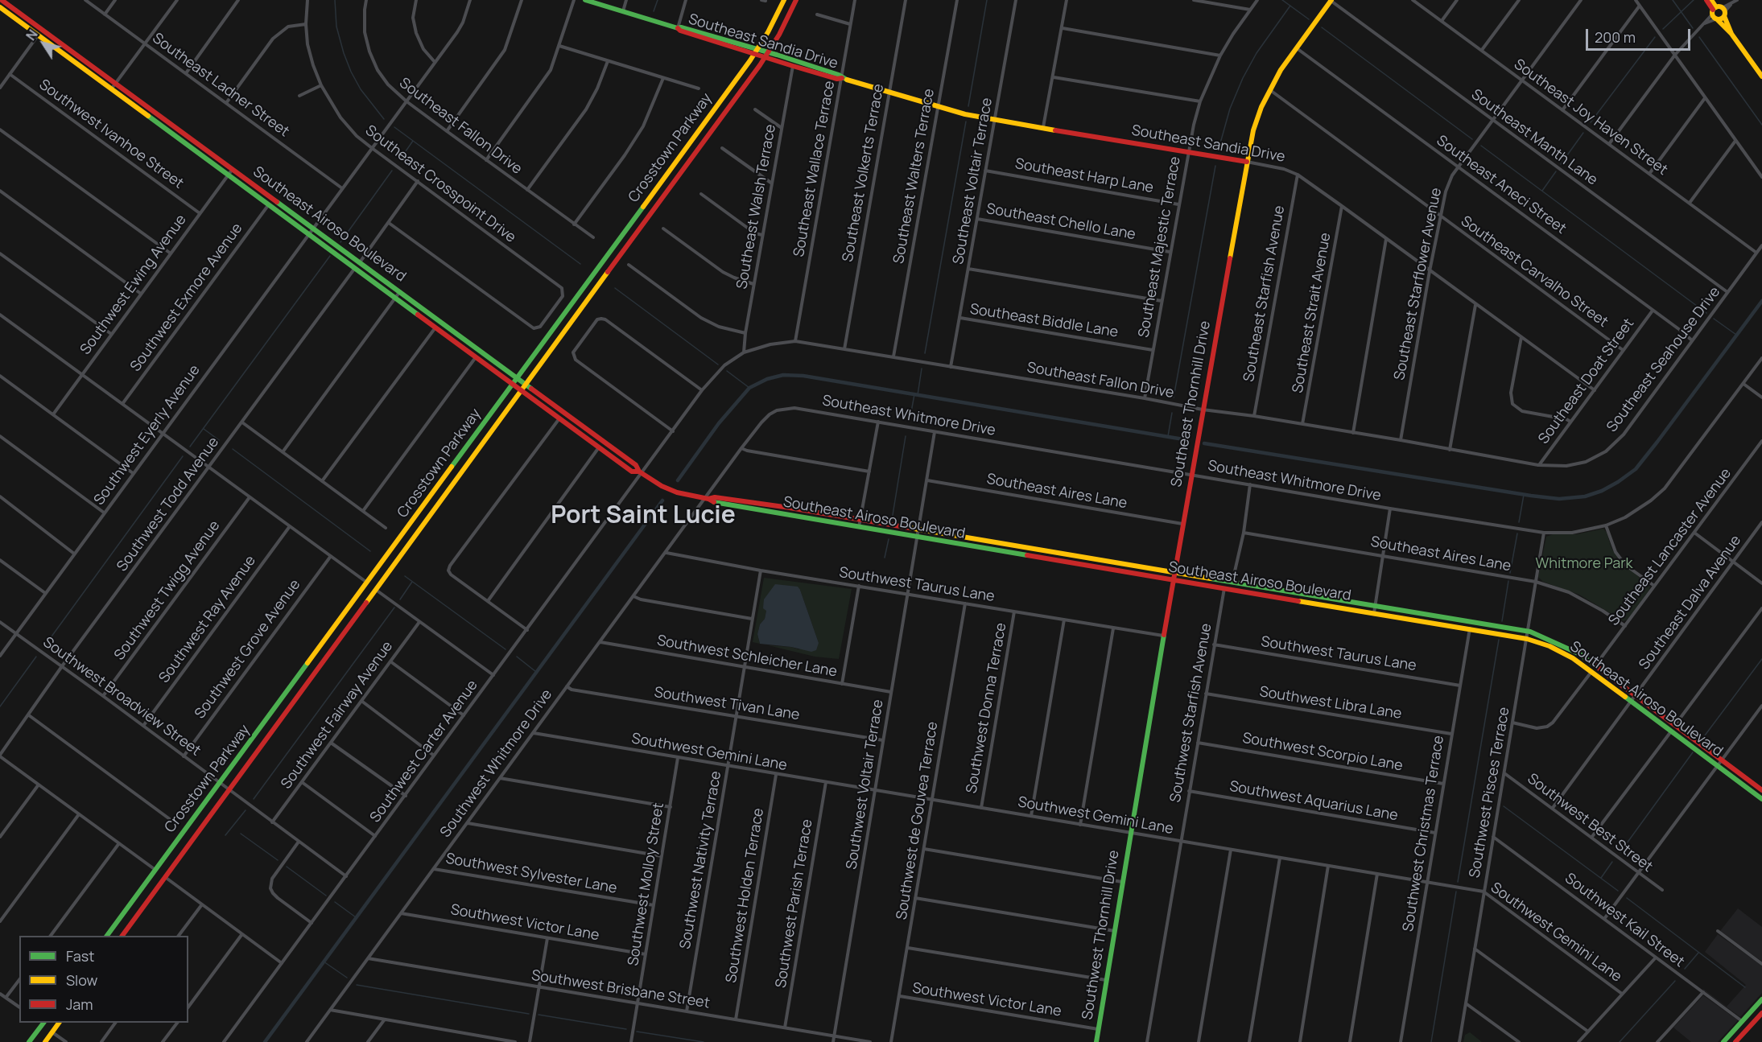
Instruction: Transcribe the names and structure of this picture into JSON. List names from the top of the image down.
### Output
{
  "streets": {
    "main road": [
      "Southeast Sandia Drive",
      "Crosstown Parkway",
      "Southeast Airoso Boulevard",
      "Southeast Thornhill Drive",
      "Southwest Thornhill Drive"
    ],
    "street": [
      "Southeast Ladner Street",
      "Southeast Joy Haven Street",
      "Southeast Fallon Drive",
      "Southwest Ivanhoe Street",
      "Southeast Manth Lane",
      "Southeast Wallace Terrace",
      "Southeast Volkerts Terrace",
      "Southeast Walters Terrace",
      "Southeast Harp Lane",
      "Southeast Voltair Terrace",
      "Southeast Crosspoint Drive",
      "Southeast Aneci Street",
      "Southeast Walsh Terrace",
      "Southeast Chello Lane",
      "Southeast Majestic Terrace",
      "Southeast Carvalho Street",
      "Southeast Starflower Avenue",
      "Southwest Ewing Avenue",
      "Southeast Starfish Avenue",
      "Southwest Exmore Avenue",
      "Southeast Strait Avenue",
      "Southeast Biddle Lane",
      "Southeast Seahouse Drive",
      "Southeast Doat Street",
      "Southeast Whitmore Drive",
      "Southwest Eyerly Avenue",
      "Southeast Aires Lane",
      "Southwest Todd Avenue",
      "Southeast Lancaster Avenue",
      "Southwest Taurus Lane",
      "Southwest Twigg Avenue",
      "Southeast Dalva Avenue",
      "Southwest Ray Avenue",
      "Southwest Grove Avenue",
      "Southwest Schleicher Lane",
      "Southwest Broadview Street",
      "Southwest Libra Lane",
      "Southwest Tivan Lane",
      "Southwest Donna Terrace",
      "Southwest Starfish Avenue",
      "Southwest Fairway Avenue",
      "Southwest Carter Avenue",
      "Southwest Gemini Lane",
      "Southwest Scorpio Lane",
      "Southwest Whitmore Drive",
      "Southwest Voltair Terrace",
      "Southwest Pisces Terrace",
      "Southwest Aquarius Lane",
      "Southwest de Gouvea Terrace",
      "Southwest Best Street",
      "Southwest Christmas Terrace",
      "Southwest Nativity Terrace",
      "Southwest Sylvester Lane",
      "Southwest Molloy Street",
      "Southwest Holden Terrace",
      "Southwest Parish Terrace",
      "Southwest Kail Street",
      "Southwest Victor Lane",
      "Southwest Brisbane Street"
    ]
  },
  "crossings": [
    ["Southeast Sandia Drive", "Crosstown Parkway"],
    ["Southeast Sandia Drive", "Southeast Wallace Terrace"],
    ["Southeast Sandia Drive", "Southeast Volkerts Terrace"],
    ["Southeast Sandia Drive", "Southeast Walters Terrace"],
    ["Southeast Sandia Drive", "Southeast Voltair Terrace"],
    ["Southeast Sandia Drive", "Southeast Walsh Terrace"],
    ["Southeast Sandia Drive", "Southeast Majestic Terrace"],
    ["Southeast Sandia Drive", "Southeast Starflower Avenue"],
    ["Southeast Sandia Drive", "Southeast Starfish Avenue"],
    ["Southeast Sandia Drive", "Southeast Strait Avenue"],
    ["Southeast Sandia Drive", "Southeast Doat Street"],
    ["Southeast Sandia Drive", "Southeast Thornhill Drive"],
    ["Southeast Ladner Street", "Southwest Eyerly Avenue"],
    ["Southeast Joy Haven Street", "Southeast Starflower Avenue"],
    ["Southeast Joy Haven Street", "Southeast Seahouse Drive"],
    ["Southeast Fallon Drive", "Southeast Wallace Terrace"],
    ["Southeast Fallon Drive", "Southeast Volkerts Terrace"],
    ["Southeast Fallon Drive", "Southeast Walters Terrace"],
    ["Southeast Fallon Drive", "Southeast Voltair Terrace"],
    ["Southeast Fallon Drive", "Southeast Walsh Terrace"],
    ["Southeast Fallon Drive", "Southeast Majestic Terrace"],
    ["Southeast Fallon Drive", "Southeast Starflower Avenue"],
    ["Southeast Fallon Drive", "Southeast Starfish Avenue"],
    ["Southeast Fallon Drive", "Southeast Strait Avenue"],
    ["Southeast Fallon Drive", "Southeast Seahouse Drive"],
    ["Southeast Fallon Drive", "Southeast Doat Street"],
    ["Southeast Fallon Drive", "Southeast Thornhill Drive"],
    ["Southeast Fallon Drive", "Southwest Eyerly Avenue"],
    ["Southeast Fallon Drive", "Southwest Carter Avenue"],
    ["Southwest Ivanhoe Street", "Southwest Ewing Avenue"],
    ["Southeast Manth Lane", "Southeast Starflower Avenue"],
    ["Southeast Manth Lane", "Southeast Seahouse Drive"],
    ["Southeast Manth Lane", "Southeast Thornhill Drive"],
    ["Crosstown Parkway", "Southeast Airoso Boulevard"],
    ["Crosstown Parkway", "Southwest Broadview Street"],
    ["Southeast Harp Lane", "Southeast Voltair Terrace"],
    ["Southeast Harp Lane", "Southeast Majestic Terrace"],
    ["Southeast Voltair Terrace", "Southeast Chello Lane"],
    ["Southeast Voltair Terrace", "Southeast Biddle Lane"],
    ["Southeast Crosspoint Drive", "Southwest Eyerly Avenue"],
    ["Southeast Aneci Street", "Southeast Starflower Avenue"],
    ["Southeast Aneci Street", "Southeast Seahouse Drive"],
    ["Southeast Aneci Street", "Southeast Doat Street"],
    ["Southeast Aneci Street", "Southeast Thornhill Drive"],
    ["Southeast Chello Lane", "Southeast Majestic Terrace"],
    ["Southeast Airoso Boulevard", "Southwest Ewing Avenue"],
    ["Southeast Airoso Boulevard", "Southwest Exmore Avenue"],
    ["Southeast Airoso Boulevard", "Southeast Thornhill Drive"],
    ["Southeast Airoso Boulevard", "Southeast Whitmore Drive"],
    ["Southeast Airoso Boulevard", "Southwest Eyerly Avenue"],
    ["Southeast Airoso Boulevard", "Southwest Todd Avenue"],
    ["Southeast Airoso Boulevard", "Southeast Lancaster Avenue"],
    ["Southeast Airoso Boulevard", "Southeast Dalva Avenue"],
    ["Southeast Airoso Boulevard", "Southwest Starfish Avenue"],
    ["Southeast Airoso Boulevard", "Southwest Carter Avenue"],
    ["Southeast Airoso Boulevard", "Southwest Whitmore Drive"],
    ["Southeast Airoso Boulevard", "Southwest Voltair Terrace"],
    ["Southeast Airoso Boulevard", "Southwest Pisces Terrace"],
    ["Southeast Airoso Boulevard", "Southwest Christmas Terrace"],
    ["Southeast Majestic Terrace", "Southeast Biddle Lane"],
    ["Southeast Carvalho Street", "Southeast Starflower Avenue"],
    ["Southeast Carvalho Street", "Southeast Doat Street"],
    ["Southeast Carvalho Street", "Southeast Thornhill Drive"],
    ["Southeast Seahouse Drive", "Southeast Doat Street"],
    ["Southeast Thornhill Drive", "Southeast Whitmore Drive"],
    ["Southeast Thornhill Drive", "Southeast Aires Lane"],
    ["Southeast Thornhill Drive", "Southwest Taurus Lane"],
    ["Southeast Thornhill Drive", "Southwest Gemini Lane"],
    ["Southeast Thornhill Drive", "Southwest Thornhill Drive"],
    ["Southeast Whitmore Drive", "Southwest Whitmore Drive"],
    ["Southeast Whitmore Drive", "Southwest Pisces Terrace"],
    ["Southwest Eyerly Avenue", "Southwest Broadview Street"],
    ["Southeast Aires Lane", "Southeast Lancaster Avenue"],
    ["Southeast Aires Lane", "Southwest Pisces Terrace"],
    ["Southwest Todd Avenue", "Southwest Broadview Street"],
    ["Southwest Taurus Lane", "Southwest Donna Terrace"],
    ["Southwest Taurus Lane", "Southwest Starfish Avenue"],
    ["Southwest Taurus Lane", "Southwest Whitmore Drive"],
    ["Southwest Taurus Lane", "Southwest Voltair Terrace"],
    ["Southwest Taurus Lane", "Southwest de Gouvea Terrace"],
    ["Southwest Taurus Lane", "Southwest Christmas Terrace"],
    ["Southwest Taurus Lane", "Southwest Nativity Terrace"],
    ["Southwest Twigg Avenue", "Southwest Broadview Street"],
    ["Southeast Dalva Avenue", "Southwest Best Street"],
    ["Southwest Ray Avenue", "Southwest Broadview Street"],
    ["Southwest Grove Avenue", "Southwest Broadview Street"],
    ["Southwest Schleicher Lane", "Southwest Whitmore Drive"],
    ["Southwest Schleicher Lane", "Southwest Voltair Terrace"],
    ["Southwest Schleicher Lane", "Southwest Nativity Terrace"],
    ["Southwest Broadview Street", "Southwest Fairway Avenue"],
    ["Southwest Broadview Street", "Southwest Carter Avenue"],
    ["Southwest Libra Lane", "Southwest Starfish Avenue"],
    ["Southwest Libra Lane", "Southwest Christmas Terrace"],
    ["Southwest Tivan Lane", "Southwest Whitmore Drive"],
    ["Southwest Tivan Lane", "Southwest Voltair Terrace"],
    ["Southwest Tivan Lane", "Southwest Nativity Terrace"],
    ["Southwest Donna Terrace", "Southwest Gemini Lane"],
    ["Southwest Starfish Avenue", "Southwest Gemini Lane"],
    ["Southwest Starfish Avenue", "Southwest Scorpio Lane"],
    ["Southwest Starfish Avenue", "Southwest Aquarius Lane"],
    ["Southwest Gemini Lane", "Southwest Whitmore Drive"],
    ["Southwest Gemini Lane", "Southwest Voltair Terrace"],
    ["Southwest Gemini Lane", "Southwest Pisces Terrace"],
    ["Southwest Gemini Lane", "Southwest de Gouvea Terrace"],
    ["Southwest Gemini Lane", "Southwest Christmas Terrace"],
    ["Southwest Gemini Lane", "Southwest Nativity Terrace"],
    ["Southwest Gemini Lane", "Southwest Molloy Street"],
    ["Southwest Gemini Lane", "Southwest Holden Terrace"],
    ["Southwest Gemini Lane", "Southwest Parish Terrace"],
    ["Southwest Gemini Lane", "Southwest Thornhill Drive"],
    ["Southwest Scorpio Lane", "Southwest Christmas Terrace"],
    ["Southwest Whitmore Drive", "Southwest Sylvester Lane"],
    ["Southwest Whitmore Drive", "Southwest Victor Lane"],
    ["Southwest Whitmore Drive", "Southwest Brisbane Street"],
    ["Southwest Voltair Terrace", "Southwest Brisbane Street"],
    ["Southwest Pisces Terrace", "Southwest Best Street"],
    ["Southwest Pisces Terrace", "Southwest Kail Street"],
    ["Southwest Aquarius Lane", "Southwest Christmas Terrace"],
    ["Southwest de Gouvea Terrace", "Southwest Victor Lane"],
    ["Southwest Nativity Terrace", "Southwest Brisbane Street"],
    ["Southwest Sylvester Lane", "Southwest Molloy Street"],
    ["Southwest Molloy Street", "Southwest Victor Lane"],
    ["Southwest Molloy Street", "Southwest Brisbane Street"],
    ["Southwest Holden Terrace", "Southwest Brisbane Street"],
    ["Southwest Parish Terrace", "Southwest Brisbane Street"],
    ["Southwest Victor Lane", "Southwest Thornhill Drive"]
  ],
  "districts": ["Port Saint Lucie"],
  "parks": ["Whitmore Park"],
  "legend": ["Fast", "Slow", "Jam"],
  "scale_bar": "200 m",
  "north": "top left"
}
